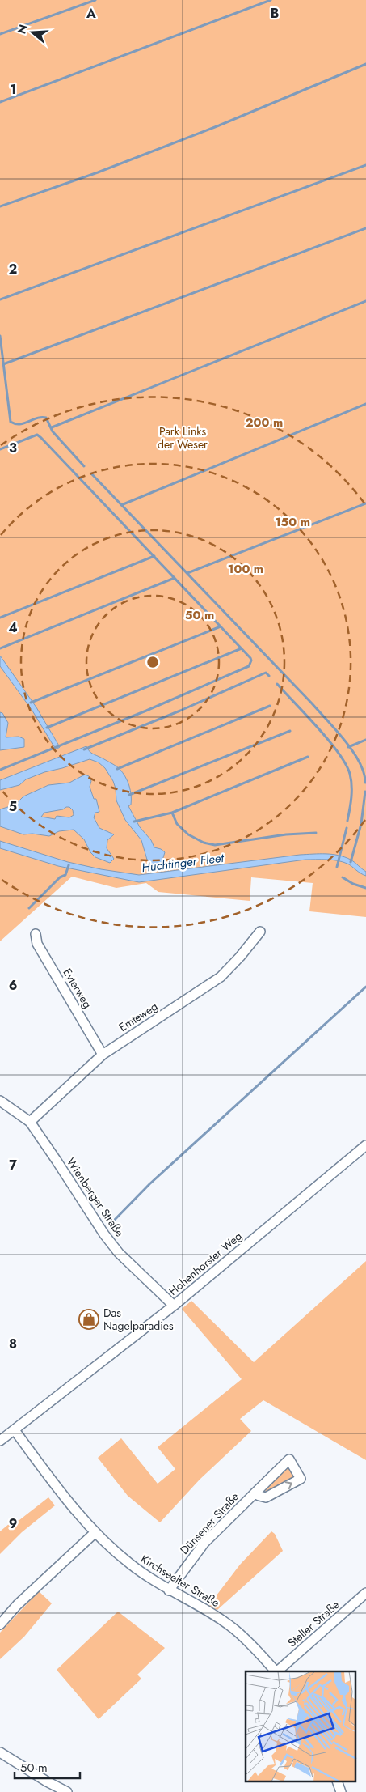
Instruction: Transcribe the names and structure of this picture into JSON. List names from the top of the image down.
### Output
{
  "streets": {
    "street": [
      "Eyterweg",
      "Emteweg",
      "Wienberger Straße",
      "Hohenhorster Weg",
      "Dünsener Straße",
      "Kirchseelter Straße",
      "Steller Straße"
    ]
  },
  "crossings": [
    ["Eyterweg", "Emteweg"],
    ["Emteweg", "Wienberger Straße"],
    ["Wienberger Straße", "Hohenhorster Weg"],
    ["Hohenhorster Weg", "Kirchseelter Straße"],
    ["Dünsener Straße", "Kirchseelter Straße"]
  ],
  "water": ["Huchtinger Fleet"],
  "parks": ["Park Links der Weser"],
  "places": {
    "shop": ["Das Nagelparadies"]
  },
  "scale_bar": "50 m",
  "north": "left",
  "grid": {
    "columns": ["A", "B"],
    "rows": [
      "1",
      "2",
      "3",
      "4",
      "5",
      "6",
      "7",
      "8",
      "9"
    ]
  },
  "rings": [
    "200 m",
    "150 m",
    "100 m",
    "50 m"
  ]
}
